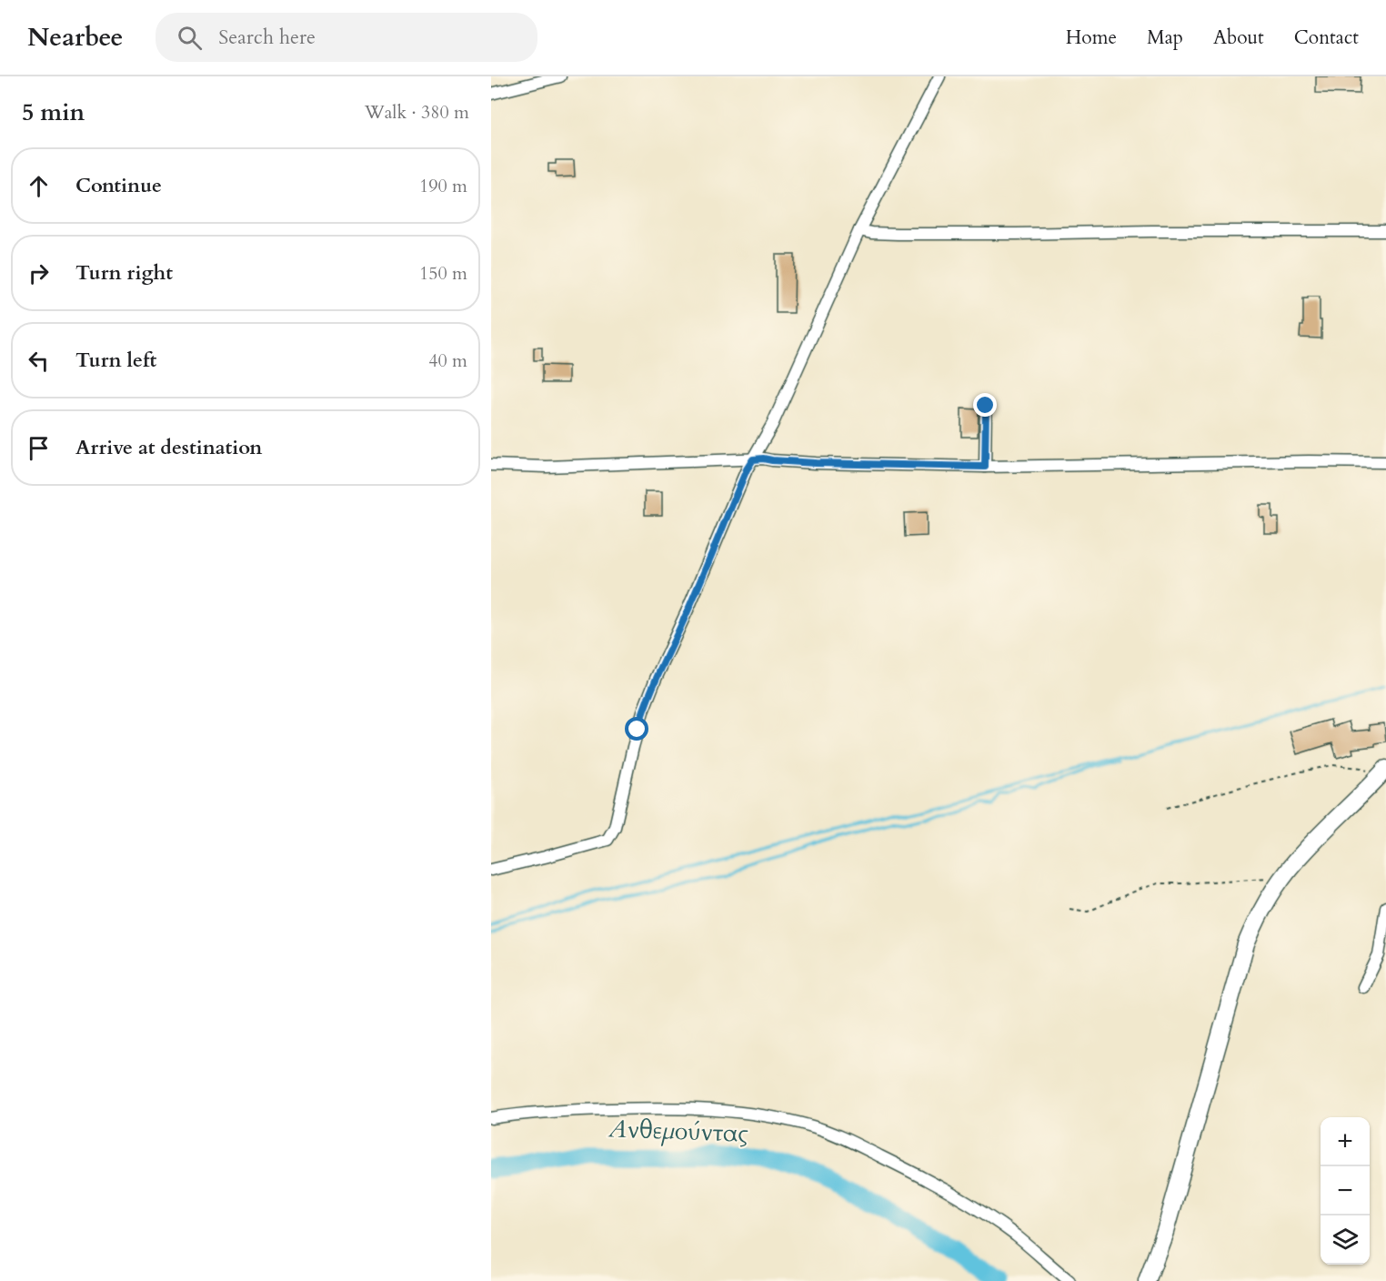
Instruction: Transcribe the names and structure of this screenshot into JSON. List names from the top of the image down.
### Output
{
  "water": ["Ανθεμούντας"],
  "page": {
    "header": "Nearbee",
    "search": "Search here",
    "nav": [
      "Home",
      "Map",
      "About",
      "Contact"
    ],
    "heading": ["5 min", "Walk · 380 m"],
    "list": [
      ["Continue", "190 m"],
      ["Turn right", "150 m"],
      ["Turn left", "40 m"],
      "Arrive at destination"
    ],
    "map_buttons": ["+", "−"]
  }
}
